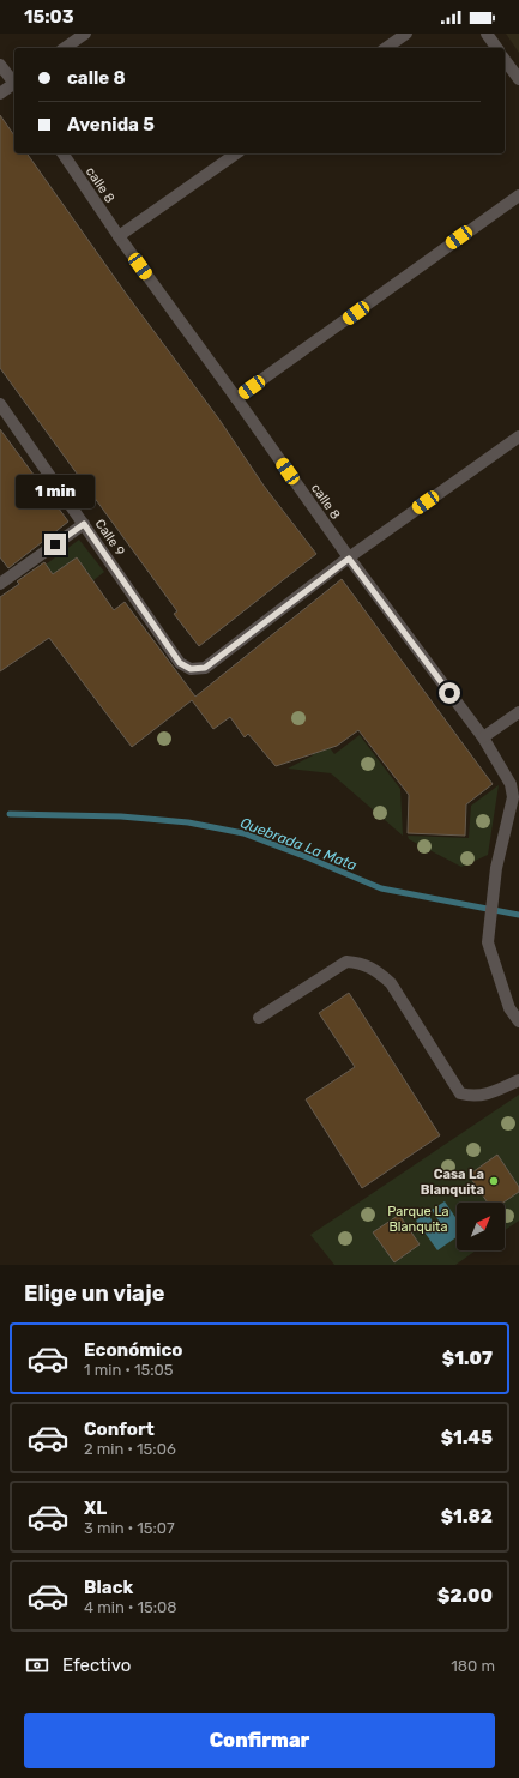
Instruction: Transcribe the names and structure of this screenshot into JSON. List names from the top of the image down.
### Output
{
  "streets": {
    "street": ["calle 8", "Calle 9"]
  },
  "crossings": [
    ["calle 8", "Calle 9"]
  ],
  "water": ["Quebrada La Mata"],
  "parks": ["Parque La Blanquita"],
  "places": ["Casa La Blanquita"],
  "north": "top right",
  "page": {
    "status": "15:03",
    "banner": ["calle 8", "Avenida 5"],
    "bubble": "1 min",
    "heading": "Elige un viaje",
    "list": [
      {
        "name": "Económico",
        "note": "1 min · 15:05",
        "value": "$1.07"
      },
      {
        "name": "Confort",
        "note": "2 min · 15:06",
        "value": "$1.45"
      },
      {
        "name": "XL",
        "note": "3 min · 15:07",
        "value": "$1.82"
      },
      {
        "name": "Black",
        "note": "4 min · 15:08",
        "value": "$2.00"
      }
    ],
    "pay": ["Efectivo", "180 m"],
    "buttons": "Confirmar"
  }
}
